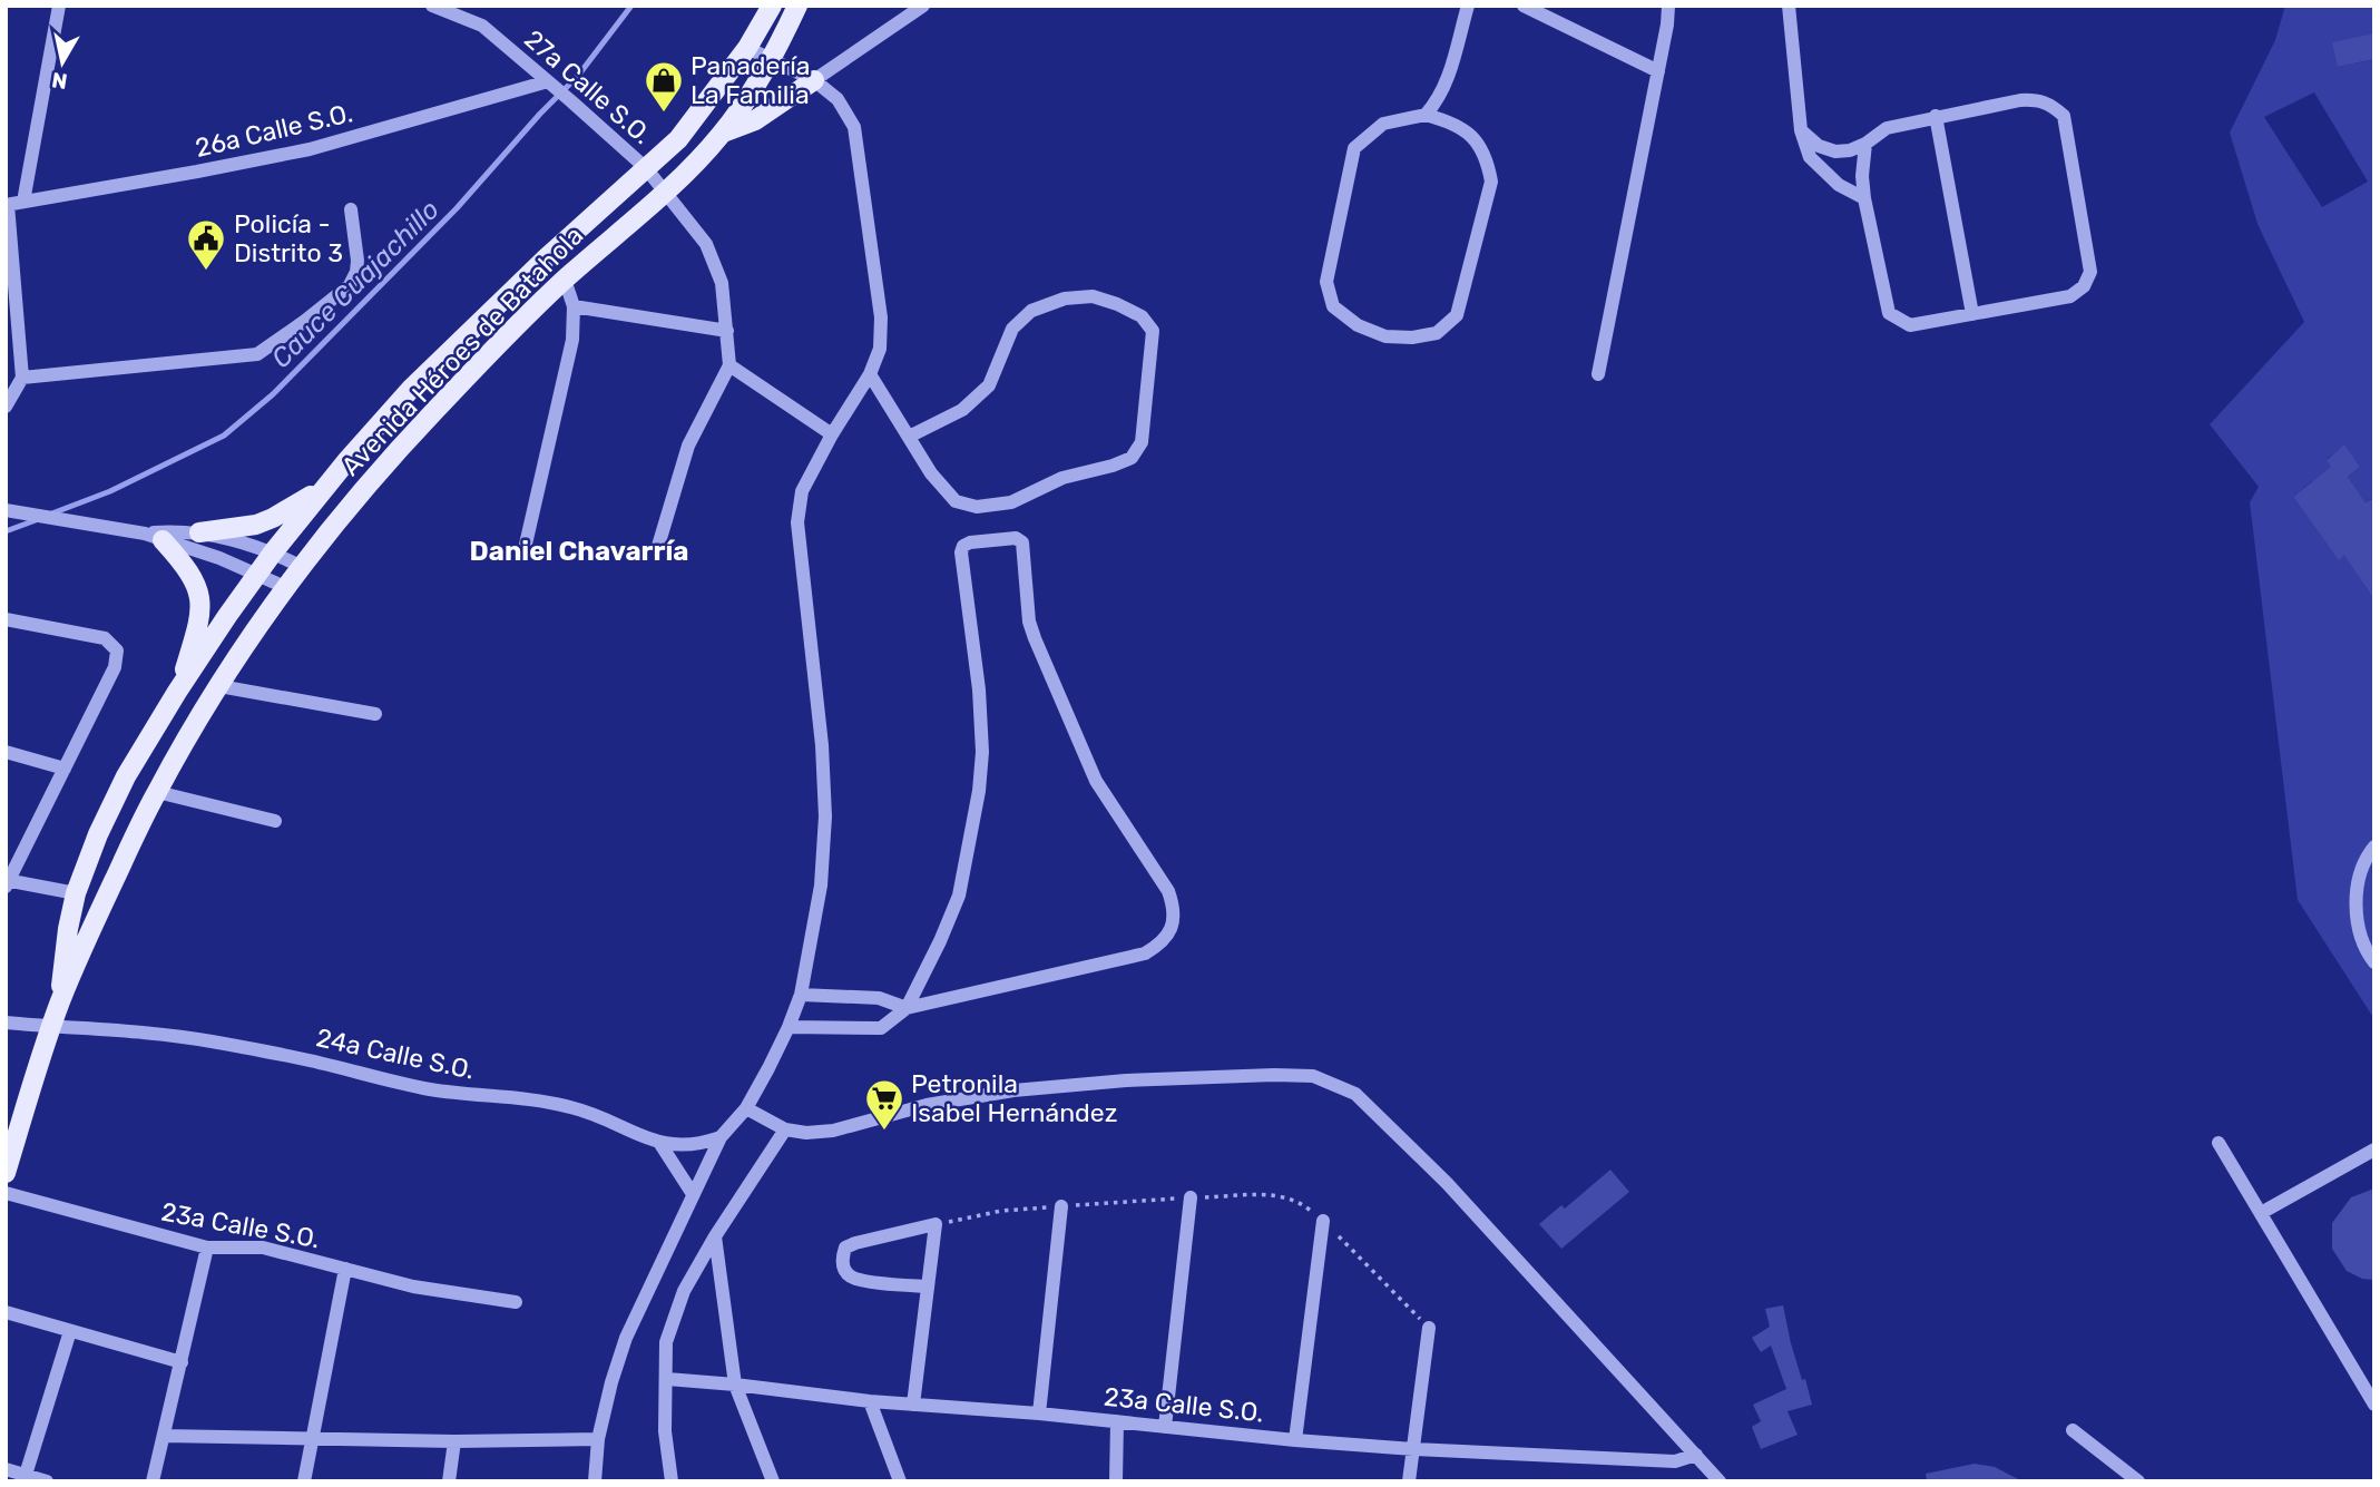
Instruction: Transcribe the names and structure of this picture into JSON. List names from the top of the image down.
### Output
{
  "streets": {
    "main road": ["Avenida Héroes de Batahola"],
    "street": [
      "27a Calle S.O.",
      "26a Calle S.O.",
      "24a Calle S.O.",
      "23a Calle S.O."
    ]
  },
  "crossings": [
    ["27a Calle S.O.", "26a Calle S.O."],
    ["27a Calle S.O.", "Avenida Héroes de Batahola"],
    ["Avenida Héroes de Batahola", "24a Calle S.O."]
  ],
  "districts": ["Daniel Chavarría"],
  "water": ["Cauce Cuajachillo"],
  "places": {
    "shop": ["Panadería La Familia"],
    "public building": ["Policía - Distrito 3"],
    "supermarket": ["Petronila Isabel Hernández"]
  },
  "north": "bottom"
}
